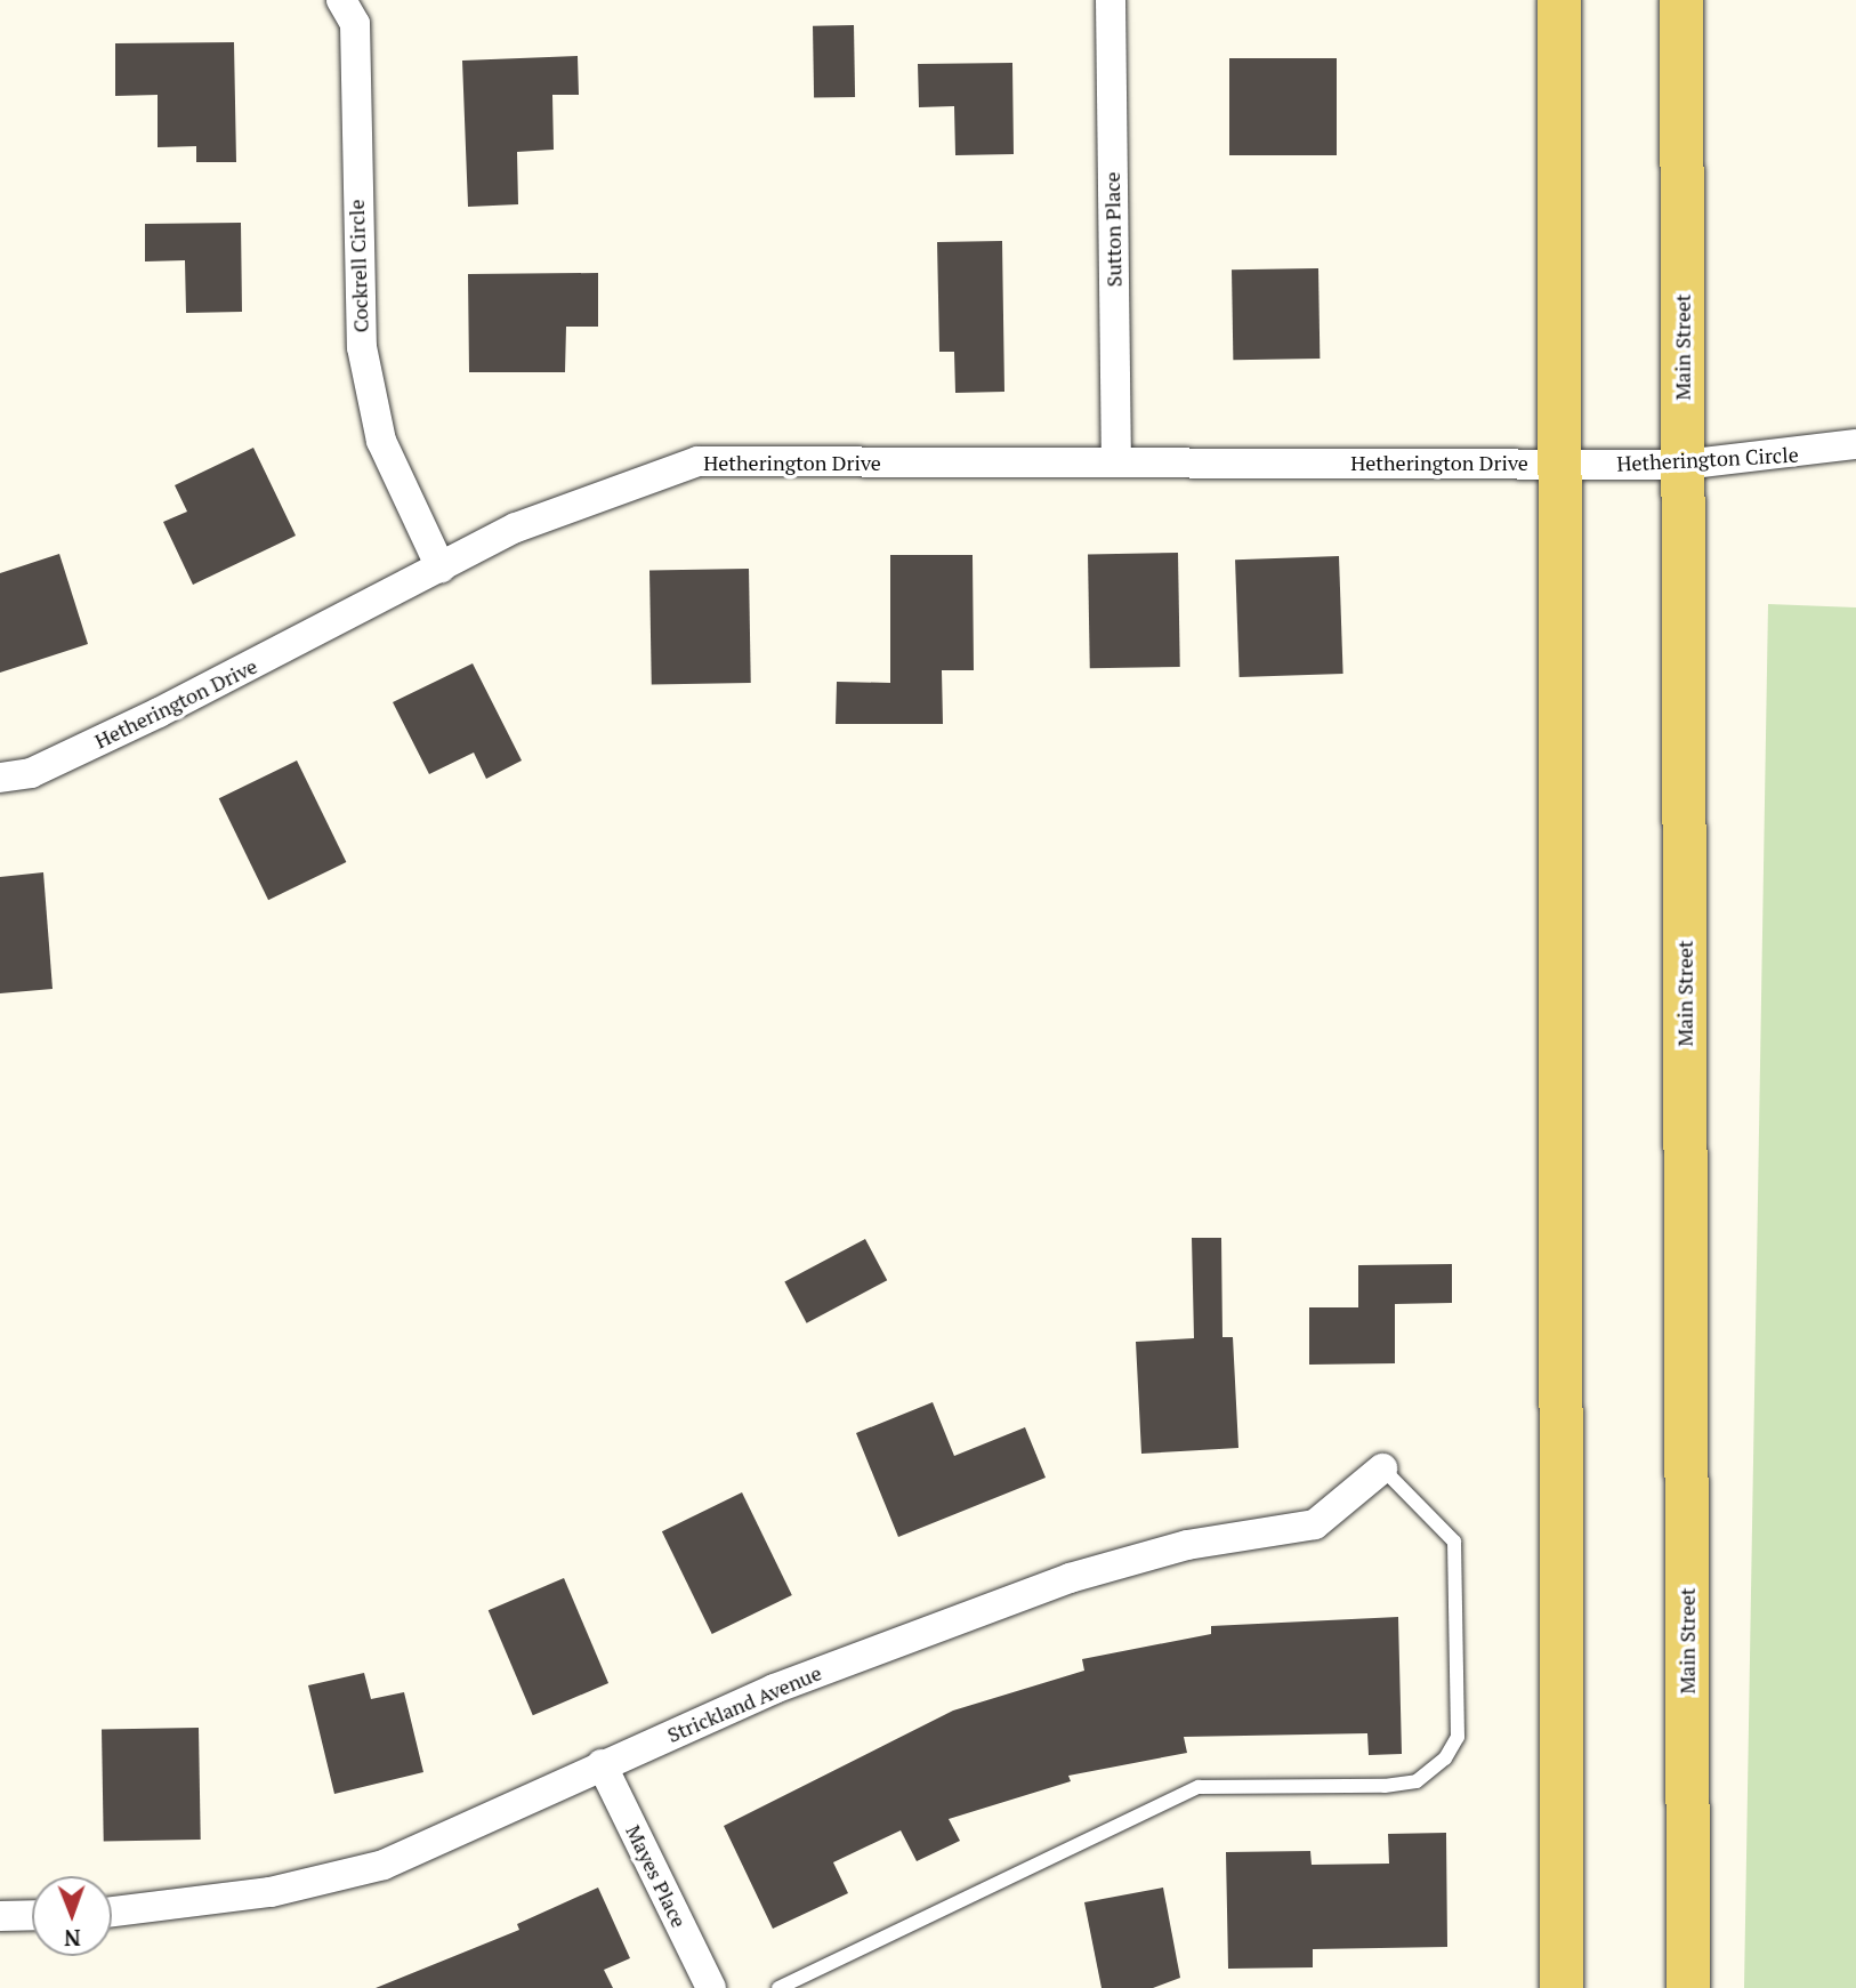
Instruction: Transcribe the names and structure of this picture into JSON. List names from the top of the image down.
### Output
{
  "streets": {
    "main road": ["Main Street"],
    "street": [
      "Sutton Place",
      "Cockrell Circle",
      "Hetherington Circle",
      "Hetherington Drive",
      "Strickland Avenue",
      "Mayes Place"
    ]
  },
  "crossings": [
    ["Sutton Place", "Hetherington Drive"],
    ["Cockrell Circle", "Hetherington Drive"],
    ["Main Street", "Hetherington Circle"],
    ["Hetherington Circle", "Hetherington Drive"],
    ["Strickland Avenue", "Mayes Place"]
  ],
  "north": "bottom"
}
